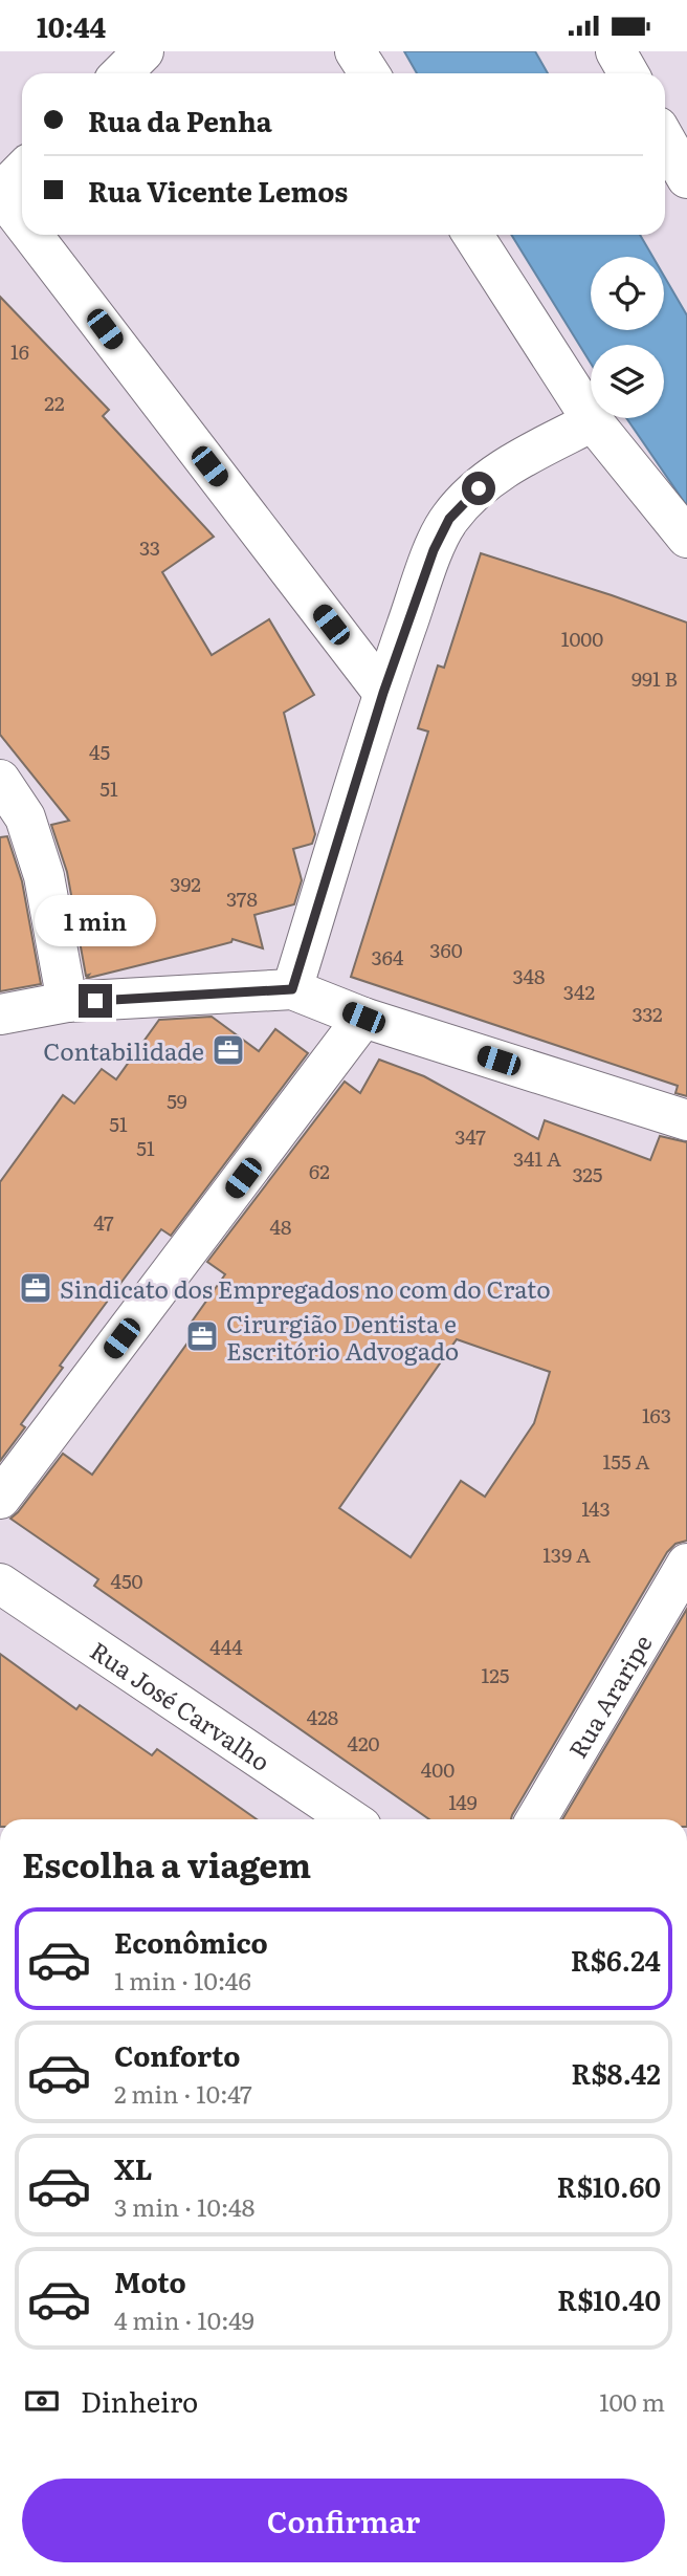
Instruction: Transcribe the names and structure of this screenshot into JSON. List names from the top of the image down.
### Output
{
  "streets": {
    "street": ["Rua Araripe", "Rua José Carvalho"]
  },
  "places": {
    "office": ["Contabilidade", "Sindicato dos Empregados no com do Crato", "Cirurgião Dentista e Escritório Advogado"]
  },
  "house_numbers": [
    "16",
    "22",
    "33",
    "1000",
    "991 B",
    "45",
    "51",
    "392",
    "378",
    "360",
    "364",
    "348",
    "342",
    "332",
    "59",
    "51",
    "347",
    "51",
    "341 A",
    "62",
    "325",
    "47",
    "48",
    "163",
    "155 A",
    "143",
    "139 A",
    "450",
    "444",
    "125",
    "428",
    "420",
    "400",
    "149"
  ],
  "page": {
    "status": "10:44",
    "banner": ["Rua da Penha", "Rua Vicente Lemos"],
    "bubble": "1 min",
    "heading": "Escolha a viagem",
    "list": [
      {
        "name": "Econômico",
        "note": "1 min · 10:46",
        "value": "R$6.24"
      },
      {
        "name": "Conforto",
        "note": "2 min · 10:47",
        "value": "R$8.42"
      },
      {
        "name": "XL",
        "note": "3 min · 10:48",
        "value": "R$10.60"
      },
      {
        "name": "Moto",
        "note": "4 min · 10:49",
        "value": "R$10.40"
      }
    ],
    "pay": ["Dinheiro", "100 m"],
    "buttons": "Confirmar"
  }
}
